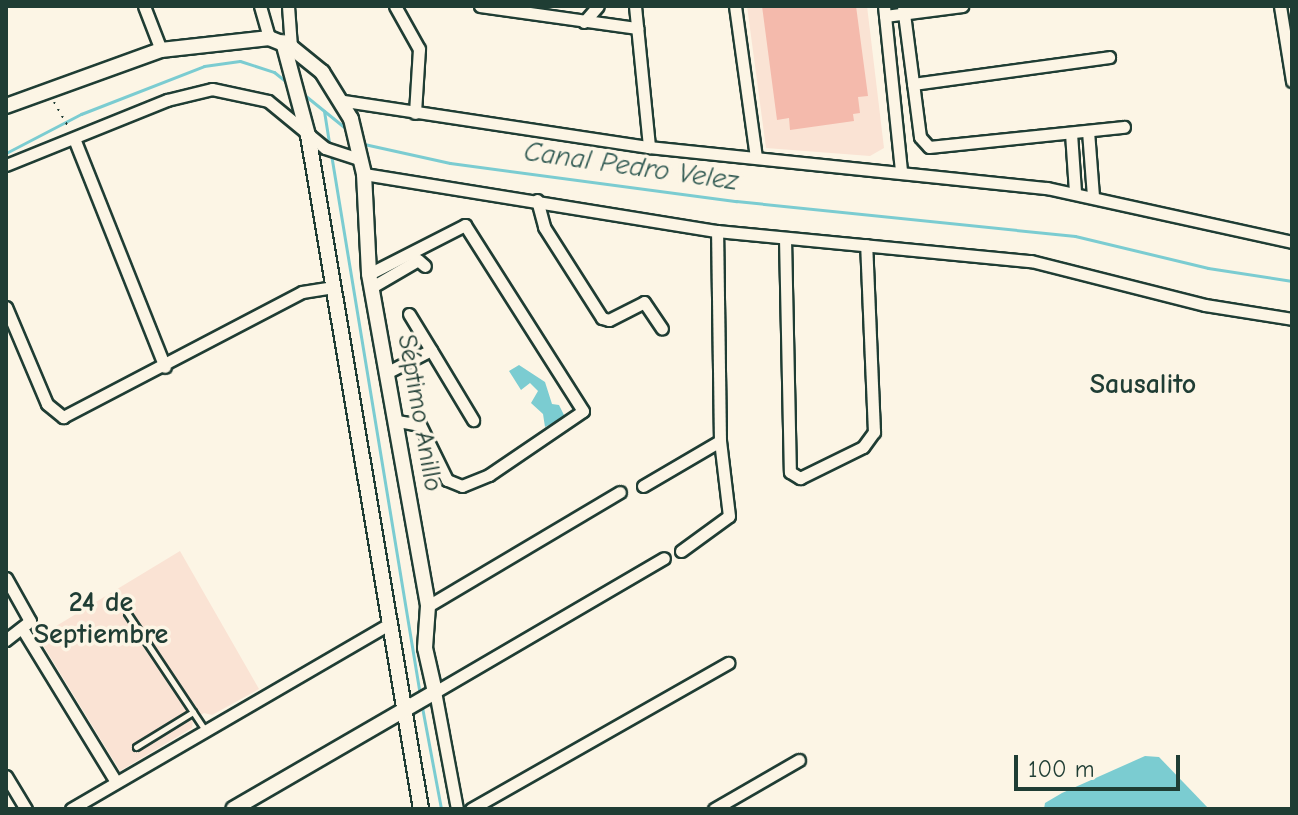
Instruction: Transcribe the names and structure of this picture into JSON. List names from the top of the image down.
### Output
{
  "streets": {
    "street": ["Séptimo Anillo"]
  },
  "districts": ["Sausalito", "24 de Septiembre"],
  "water": ["Canal Pedro Velez"],
  "scale_bar": "100 m"
}
